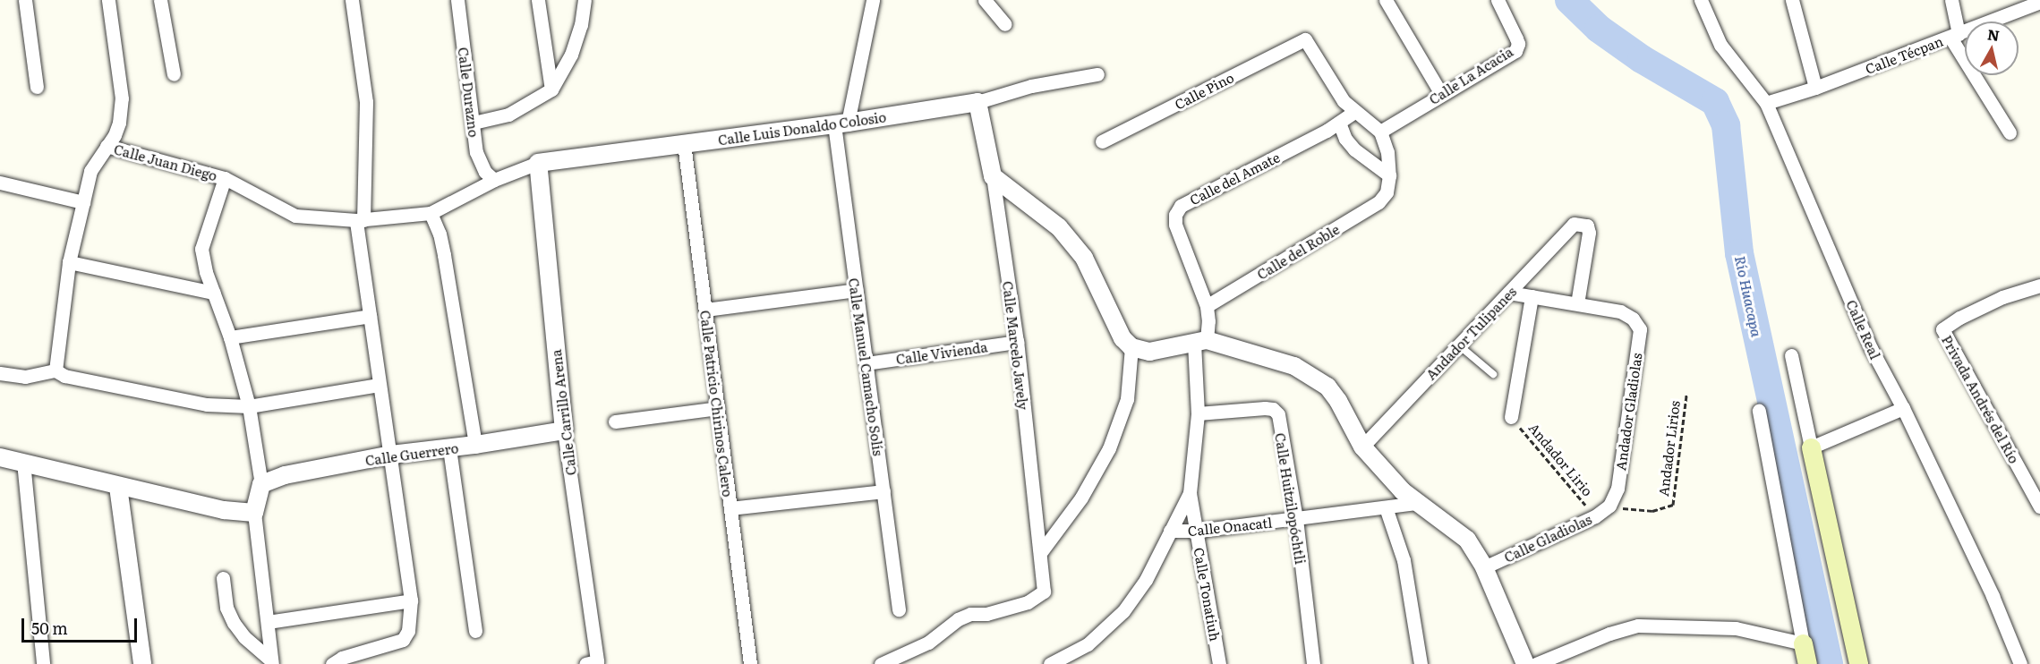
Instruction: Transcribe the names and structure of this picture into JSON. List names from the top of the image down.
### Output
{
  "streets": {
    "street": [
      "Calle Técpan",
      "Calle La Acacia",
      "Calle Pino",
      "Calle Durazno",
      "Calle Luis Donaldo Colosio",
      "Calle Juan Diego",
      "Calle del Amate",
      "Calle del Roble",
      "Calle Real",
      "Andador Tulipanes",
      "Calle Marcelo Javely",
      "Calle Vivienda",
      "Calle Manuel Camacho Solís",
      "Privada Andrés del Río",
      "Calle Patricio Chirinos Calero",
      "Andador Gladiolas",
      "Calle Carrillo Arena",
      "Calle Guerrero",
      "Calle Huitzilopóchtli",
      "Calle Onacatl",
      "Calle Gladiolas",
      "Calle Tonatiuh"
    ],
    "path": ["Andador Lirios", "Andador Lirio"]
  },
  "crossings": [
    ["Calle Técpan", "Calle Real"],
    ["Calle Pino", "Calle del Amate"],
    ["Calle Luis Donaldo Colosio", "Calle Marcelo Javely"],
    ["Calle Luis Donaldo Colosio", "Calle Manuel Camacho Solís"],
    ["Calle Luis Donaldo Colosio", "Calle Patricio Chirinos Calero"],
    ["Calle Luis Donaldo Colosio", "Calle Carrillo Arena"],
    ["Calle del Amate", "Calle del Roble"],
    ["Calle del Amate", "Calle Huitzilopóchtli"],
    ["Calle del Amate", "Calle Tonatiuh"],
    ["Andador Tulipanes", "Andador Gladiolas"],
    ["Calle Marcelo Javely", "Calle Vivienda"],
    ["Calle Vivienda", "Calle Manuel Camacho Solís"],
    ["Andador Gladiolas", "Andador Lirios"],
    ["Andador Gladiolas", "Calle Gladiolas"],
    ["Calle Carrillo Arena", "Calle Guerrero"],
    ["Andador Lirios", "Calle Gladiolas"],
    ["Andador Lirio", "Calle Gladiolas"],
    ["Calle Huitzilopóchtli", "Calle Onacatl"],
    ["Calle Onacatl", "Calle Tonatiuh"]
  ],
  "water": ["Río Huacapa"],
  "scale_bar": "50 m",
  "north": "top"
}
